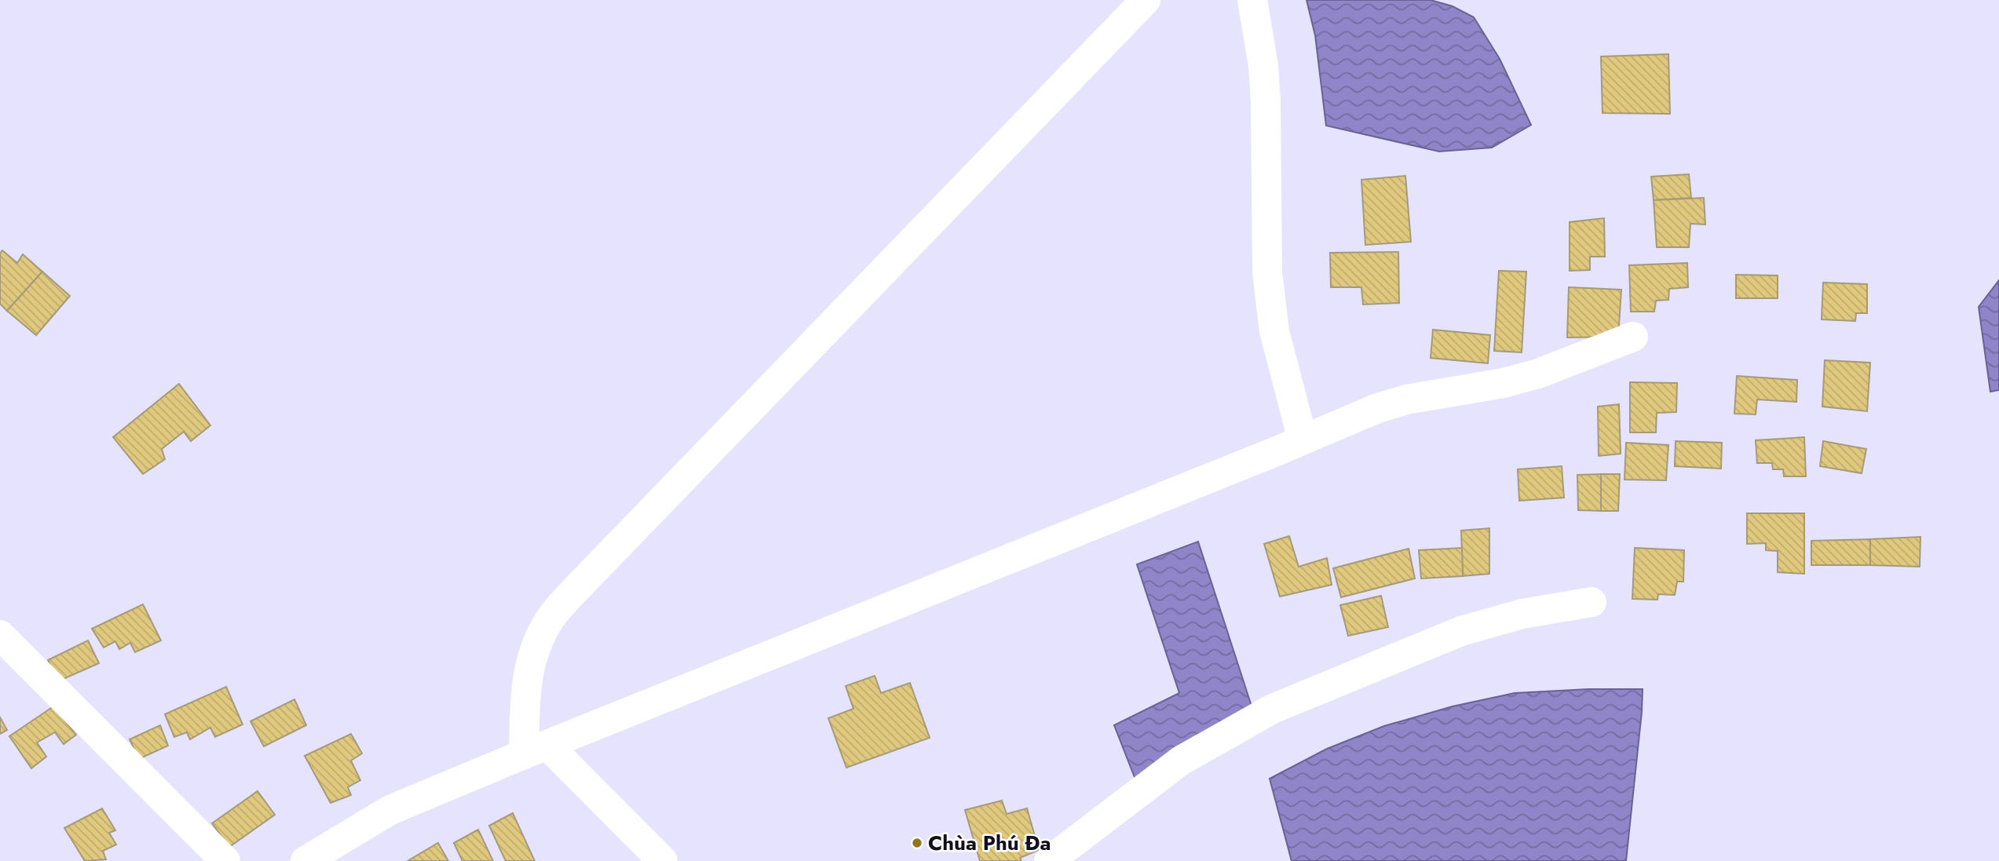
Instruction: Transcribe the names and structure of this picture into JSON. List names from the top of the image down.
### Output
{
  "places": ["Chùa Phú Đa"]
}
